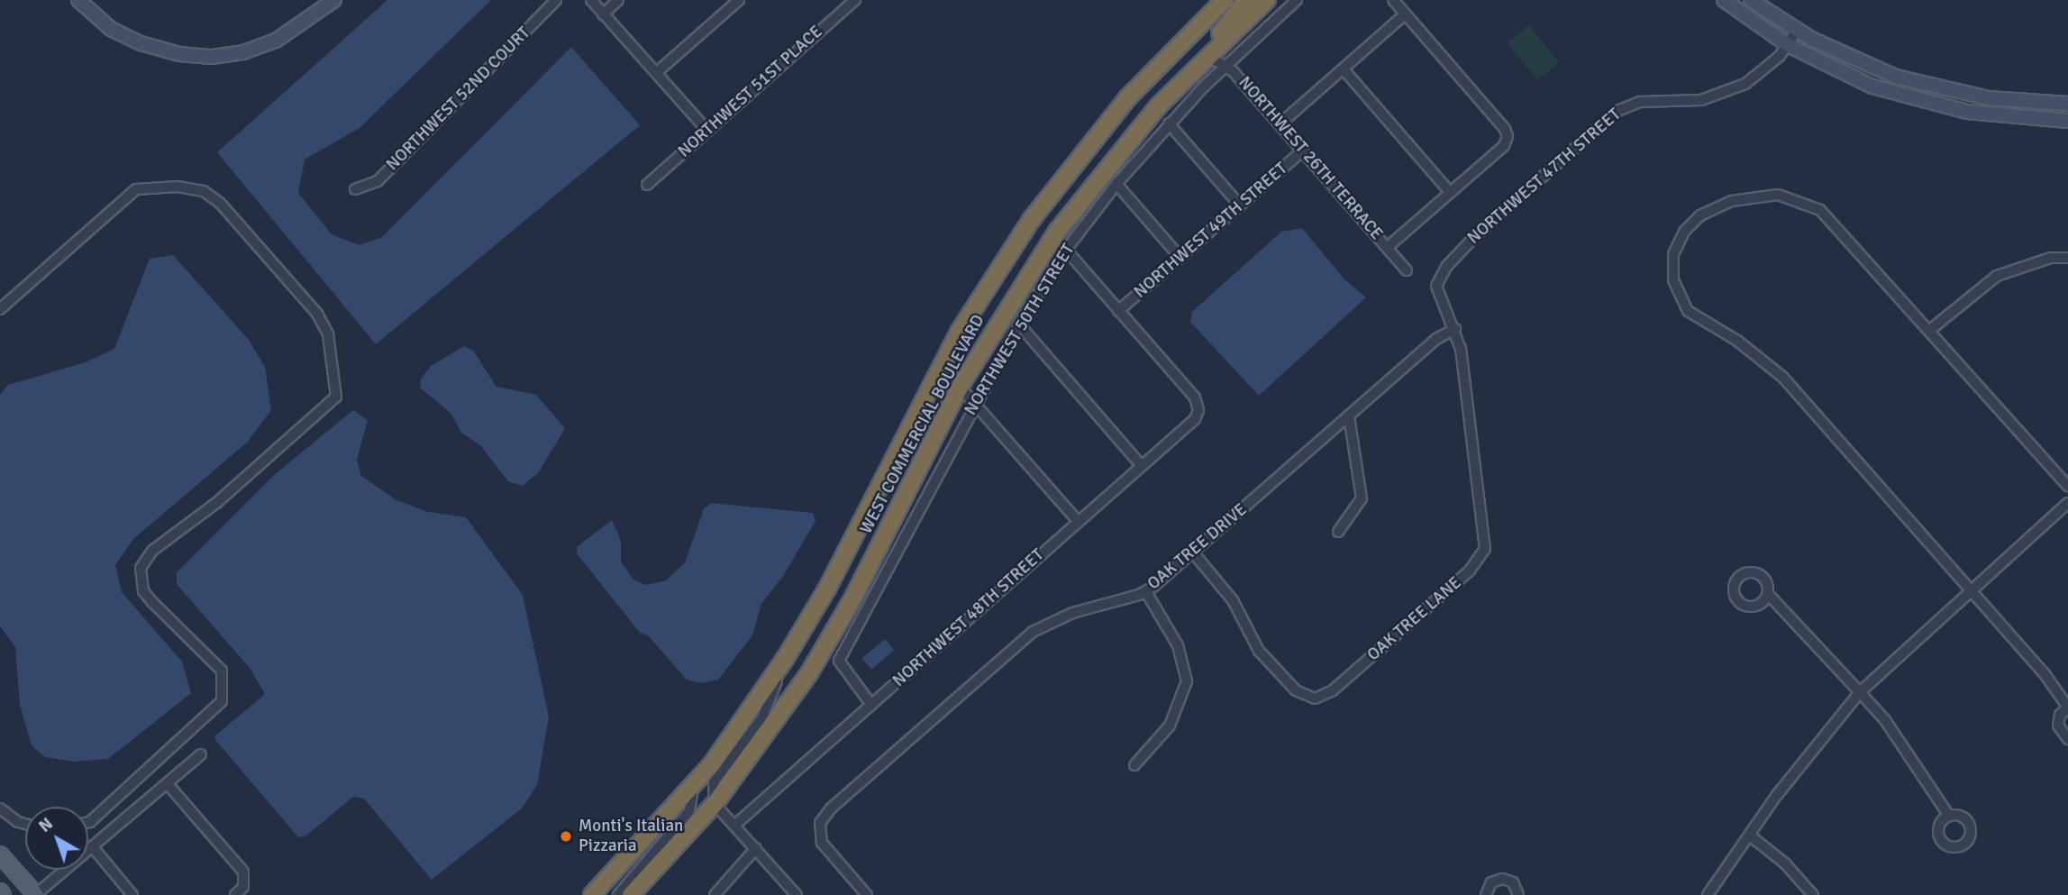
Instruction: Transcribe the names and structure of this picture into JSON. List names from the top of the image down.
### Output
{
  "streets": {
    "highway": ["WEST COMMERCIAL BOULEVARD"],
    "street": [
      "NORTHWEST 51ST PLACE",
      "NORTHWEST 52ND COURT",
      "NORTHWEST 26TH TERRACE",
      "NORTHWEST 47TH STREET",
      "NORTHWEST 49TH STREET",
      "NORTHWEST 50TH STREET",
      "OAK TREE DRIVE",
      "NORTHWEST 48TH STREET",
      "OAK TREE LANE"
    ]
  },
  "crossings": [
    ["NORTHWEST 26TH TERRACE", "NORTHWEST 49TH STREET"],
    ["NORTHWEST 26TH TERRACE", "NORTHWEST 50TH STREET"],
    ["NORTHWEST 26TH TERRACE", "WEST COMMERCIAL BOULEVARD"],
    ["NORTHWEST 47TH STREET", "OAK TREE DRIVE"],
    ["NORTHWEST 47TH STREET", "OAK TREE LANE"],
    ["NORTHWEST 49TH STREET", "NORTHWEST 48TH STREET"],
    ["NORTHWEST 50TH STREET", "NORTHWEST 48TH STREET"],
    ["OAK TREE DRIVE", "OAK TREE LANE"]
  ],
  "places": ["Monti's Italian Pizzaria"],
  "north": "top left"
}
